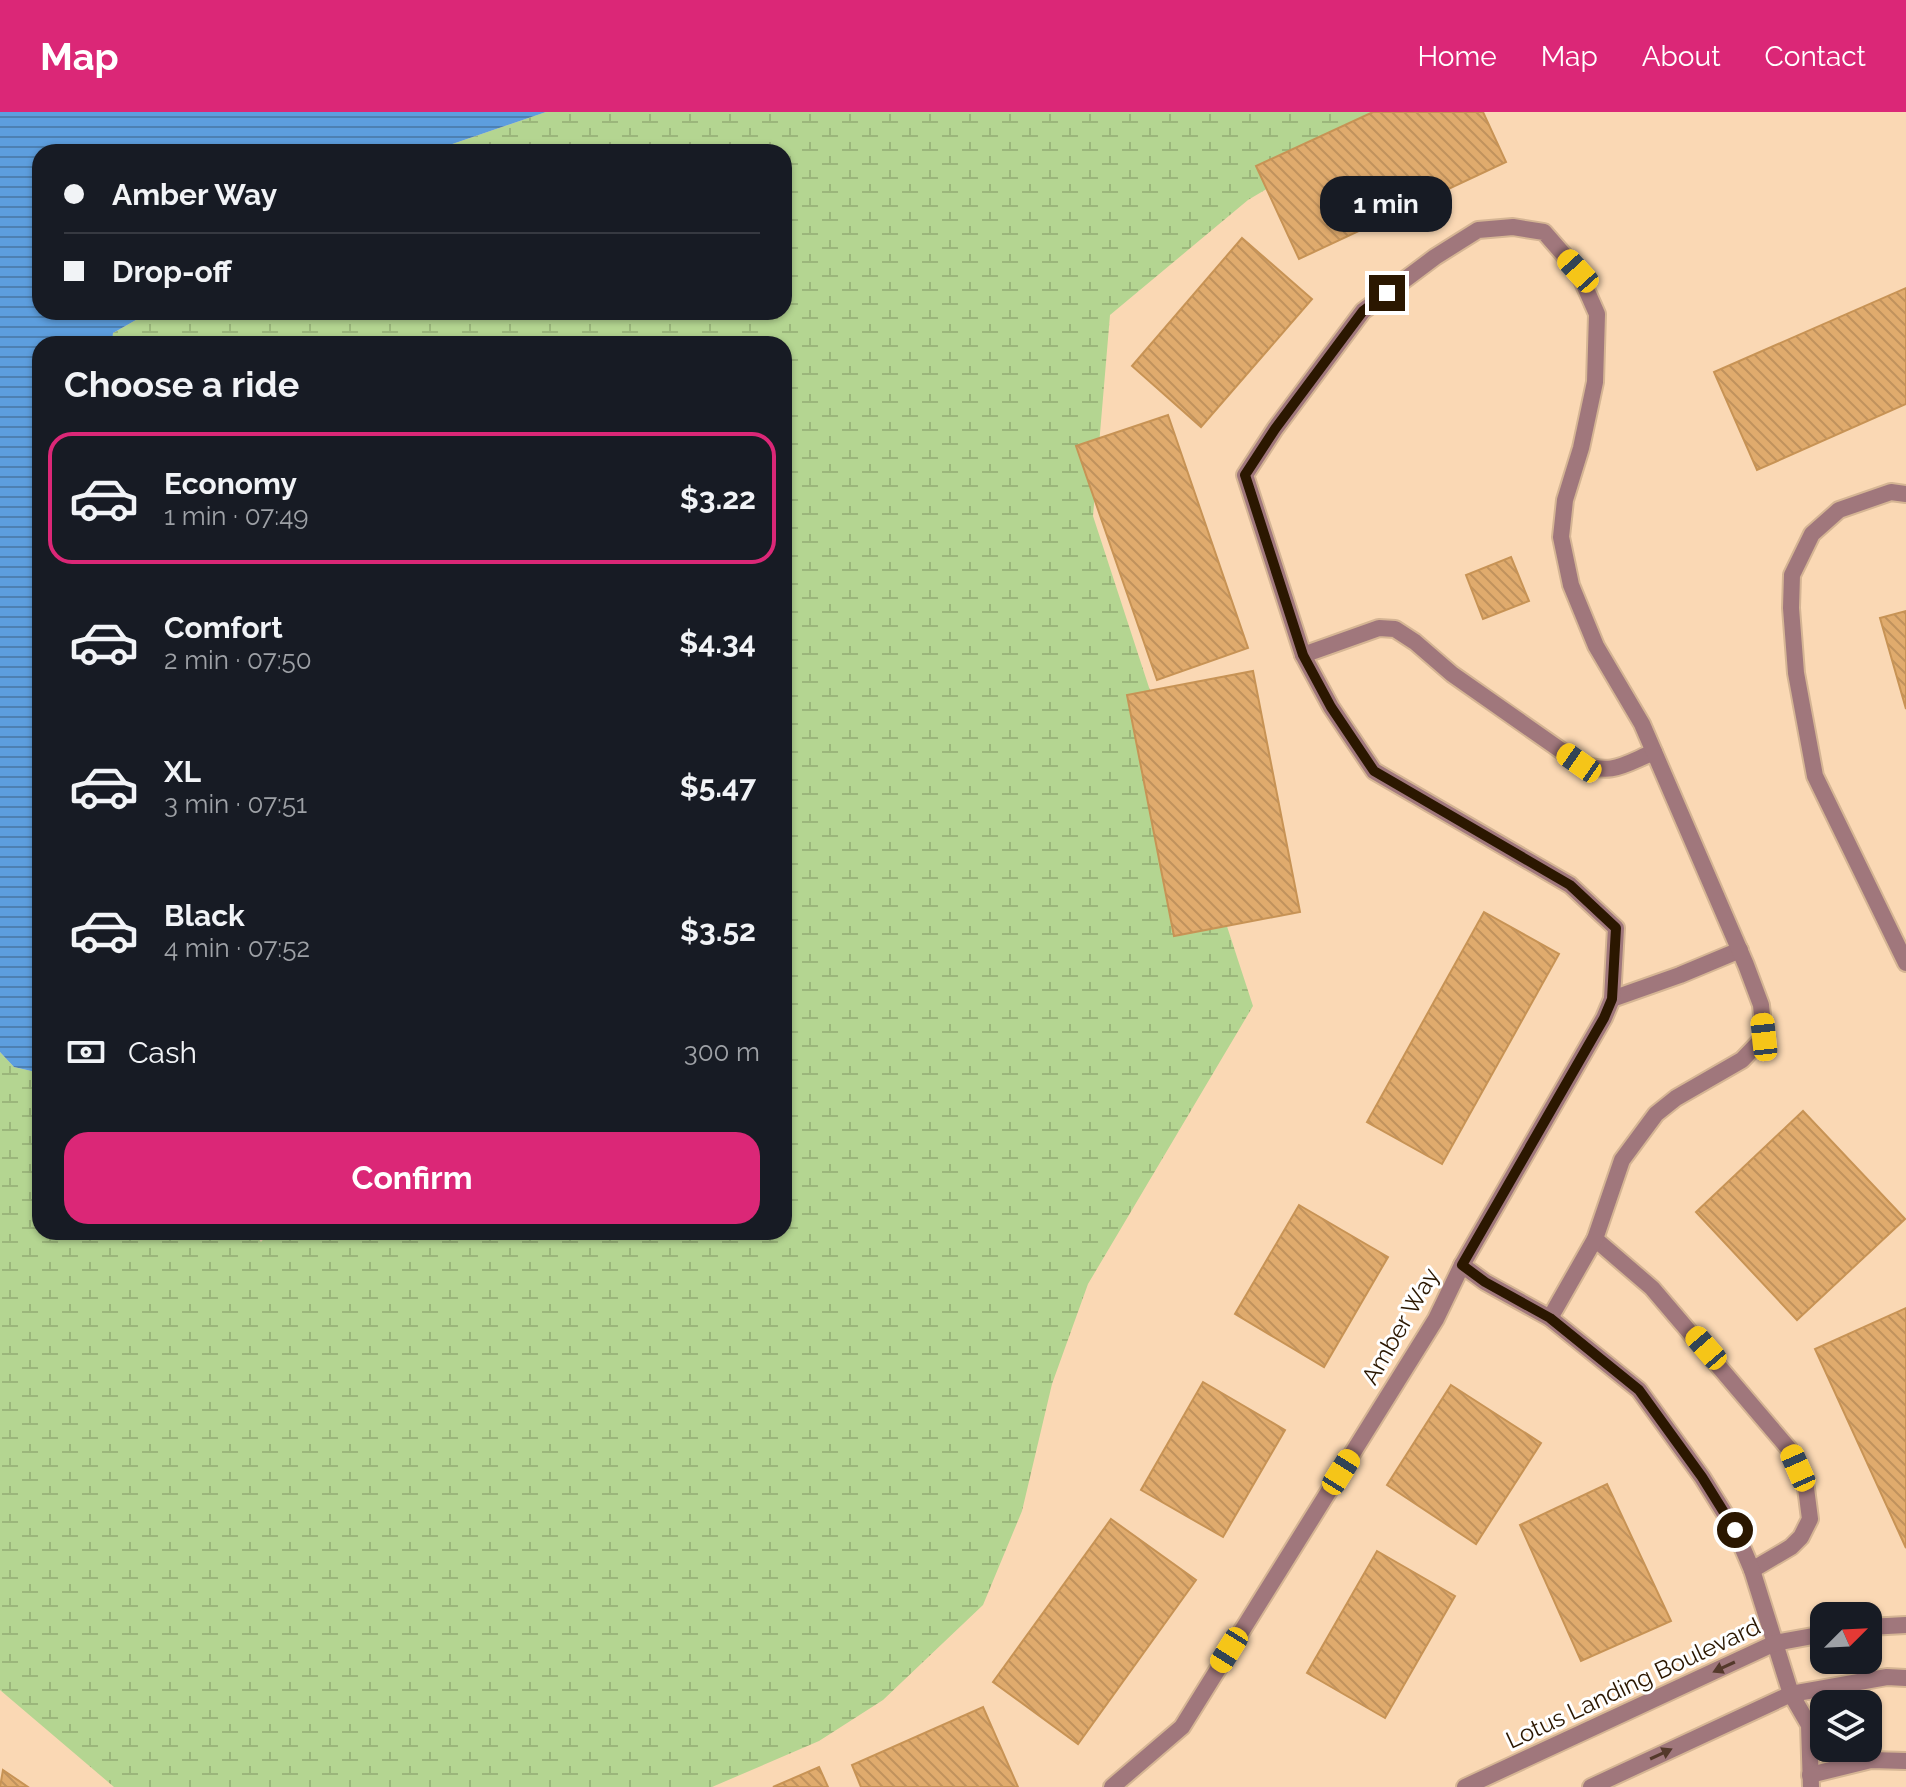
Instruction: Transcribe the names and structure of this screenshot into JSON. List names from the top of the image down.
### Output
{
  "streets": {
    "street": ["Amber Way", "Lotus Landing Boulevard"]
  },
  "crossings": [
    ["Amber Way", "Lotus Landing Boulevard"]
  ],
  "north": "top right",
  "page": {
    "header": "Map",
    "nav": [
      "Home",
      "Map",
      "About",
      "Contact"
    ],
    "banner": ["Amber Way", "Drop-off"],
    "bubble": "1 min",
    "heading": "Choose a ride",
    "list": [
      {
        "name": "Economy",
        "note": "1 min · 07:49",
        "value": "$3.22"
      },
      {
        "name": "Comfort",
        "note": "2 min · 07:50",
        "value": "$4.34"
      },
      {
        "name": "XL",
        "note": "3 min · 07:51",
        "value": "$5.47"
      },
      {
        "name": "Black",
        "note": "4 min · 07:52",
        "value": "$3.52"
      }
    ],
    "pay": ["Cash", "300 m"],
    "buttons": "Confirm"
  }
}
